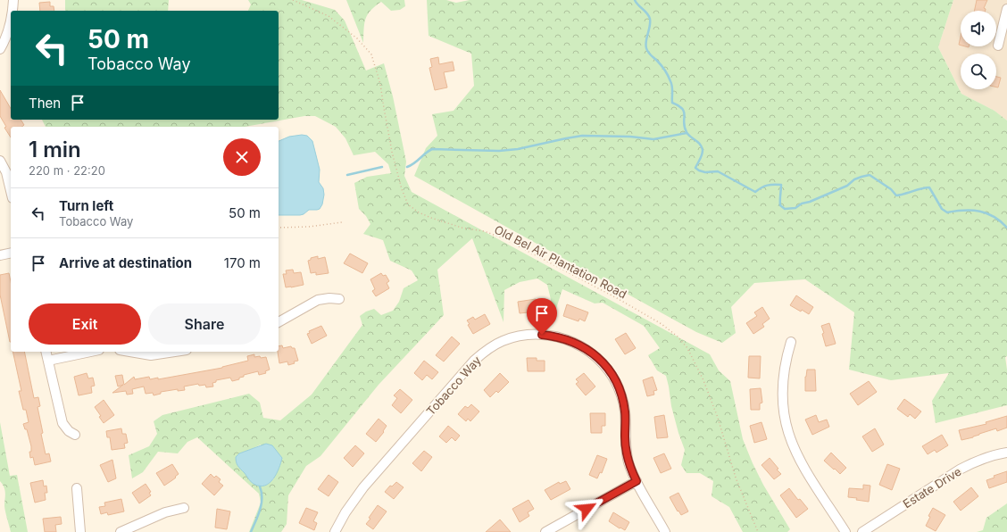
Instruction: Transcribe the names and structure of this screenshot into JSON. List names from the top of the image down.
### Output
{
  "streets": {
    "street": ["Tobacco Way", "Estate Drive"],
    "path": ["Old Bel Air Plantation Road"]
  },
  "page": {
    "turn": ["50 m", "Tobacco Way"],
    "then": "Then",
    "heading": ["1 min", "220 m · 22:20"],
    "list": [
      {
        "name": "Turn left",
        "note": "Tobacco Way",
        "value": "50 m"
      },
      {
        "name": "Arrive at destination",
        "value": "170 m"
      }
    ],
    "buttons": ["Exit", "Share"]
  }
}
